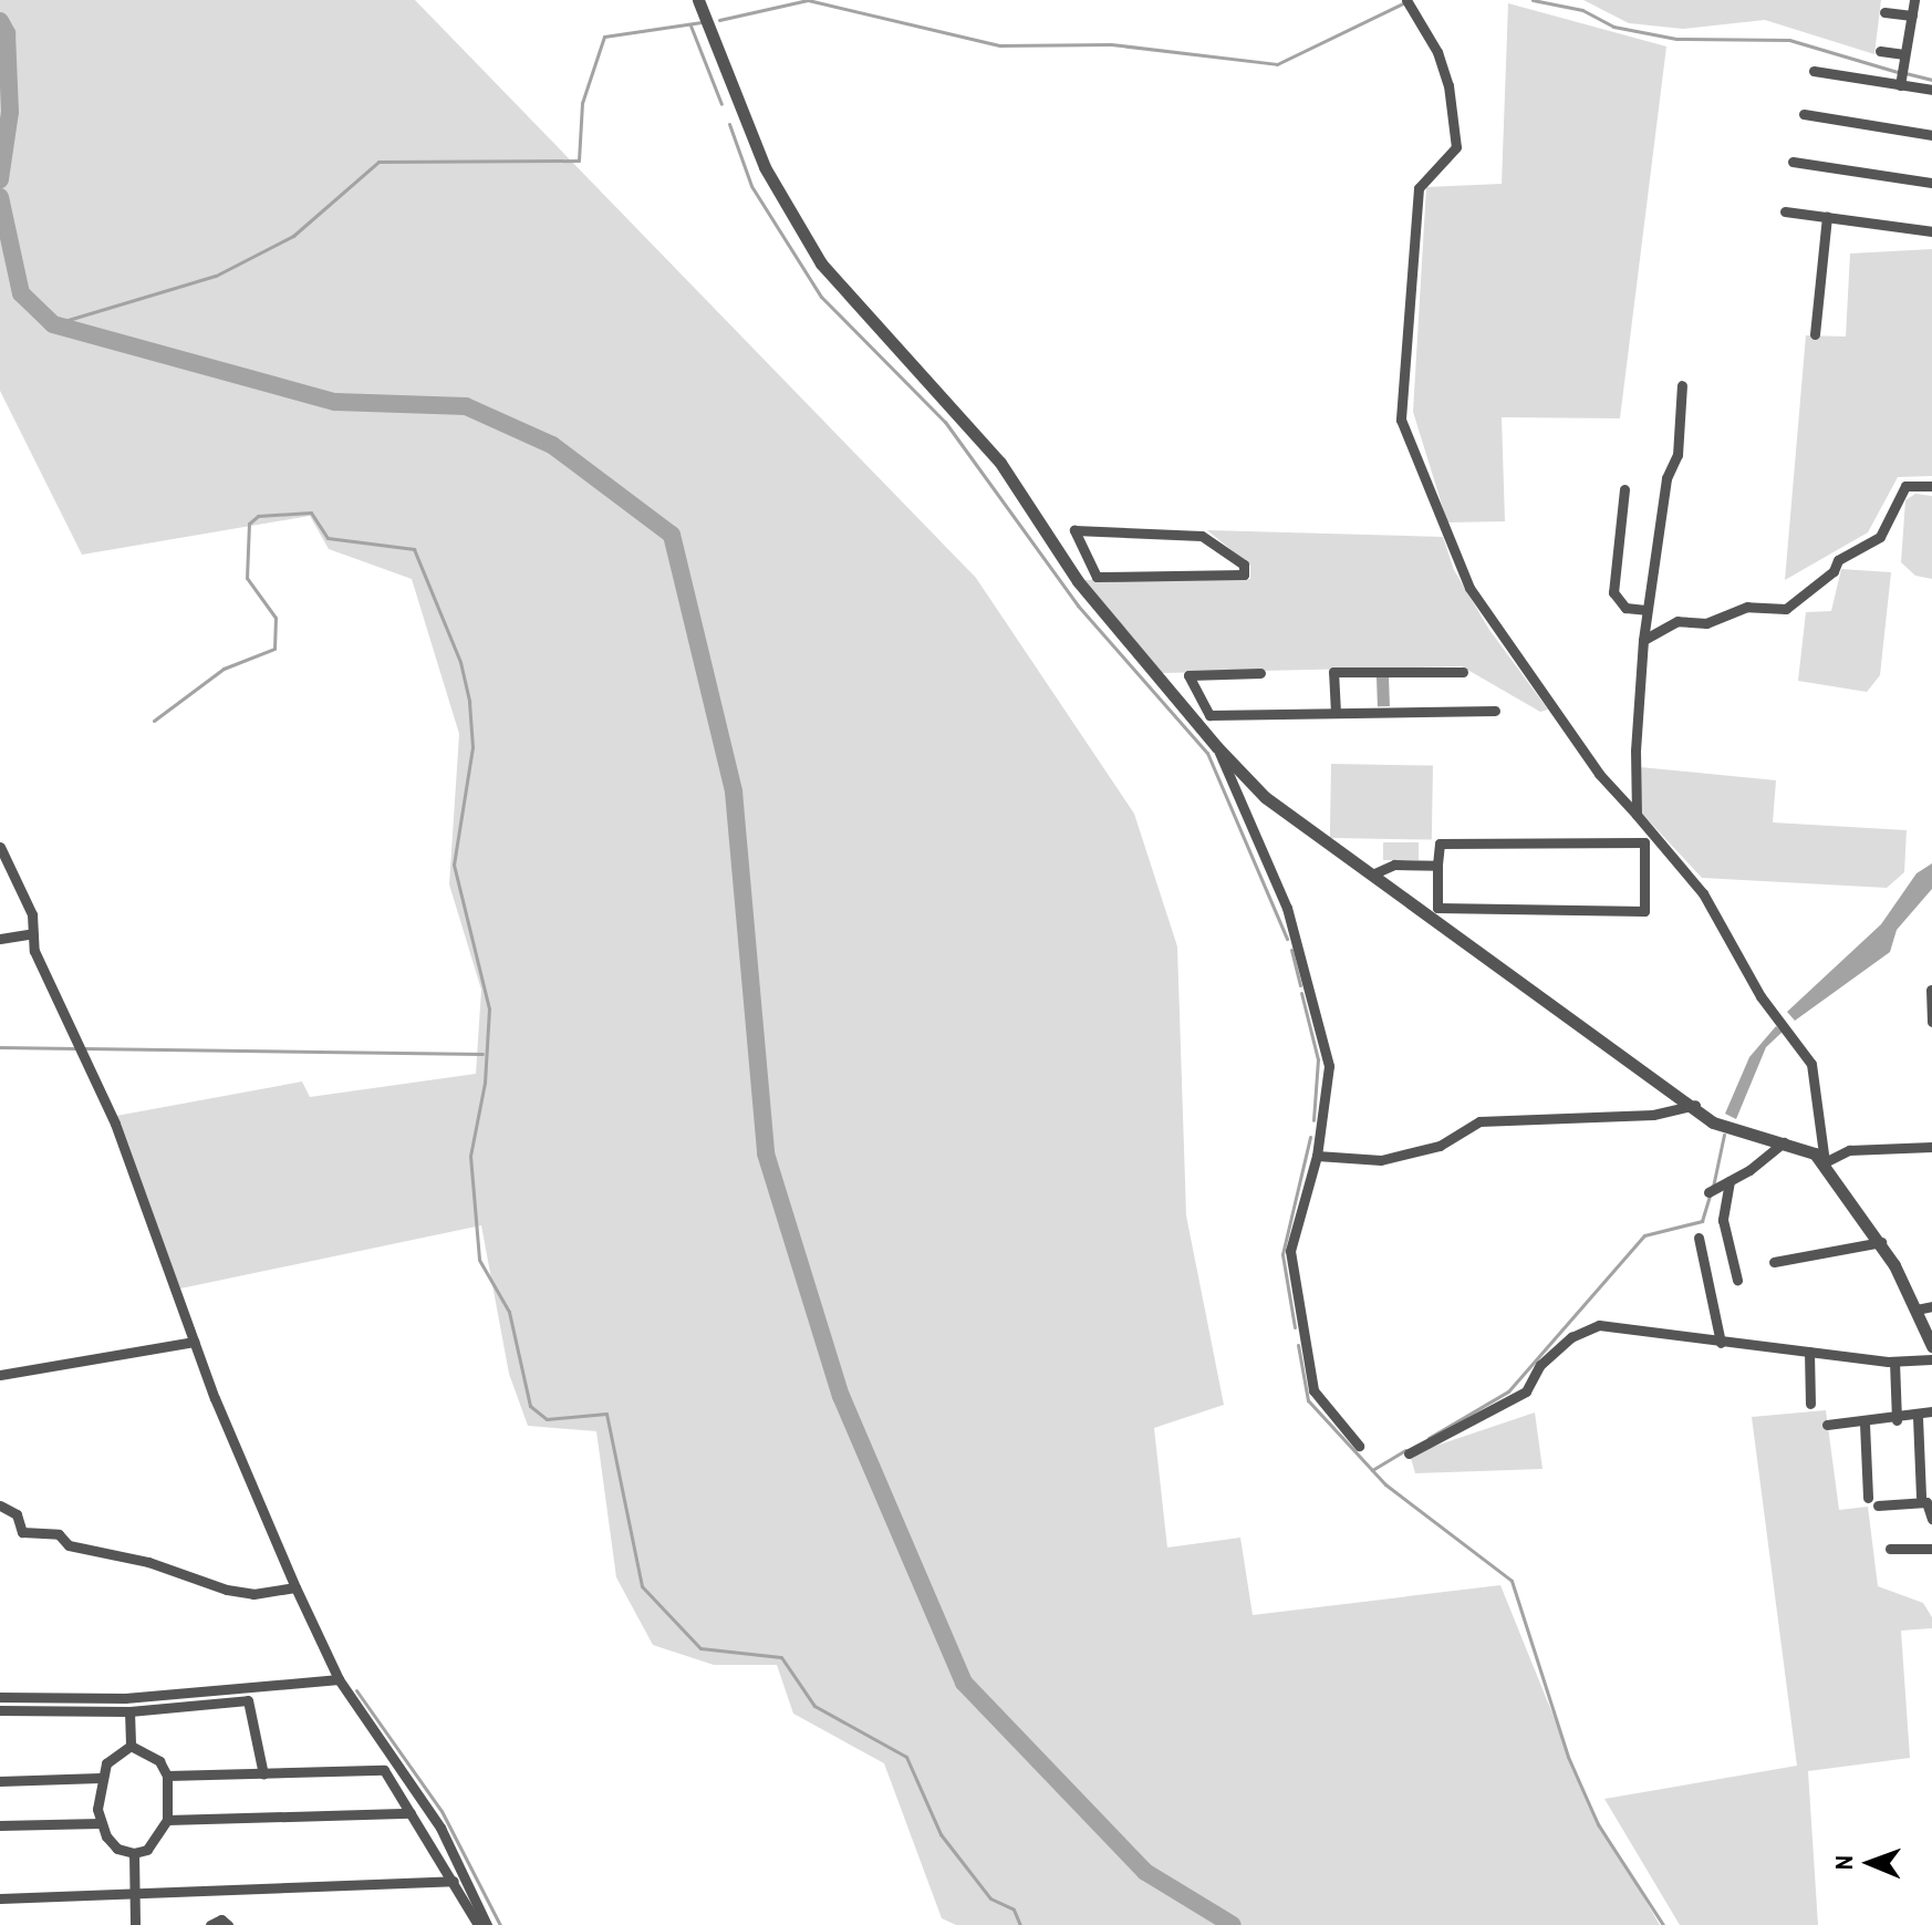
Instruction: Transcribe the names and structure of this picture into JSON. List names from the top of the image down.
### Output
{
  "north": "left"
}
